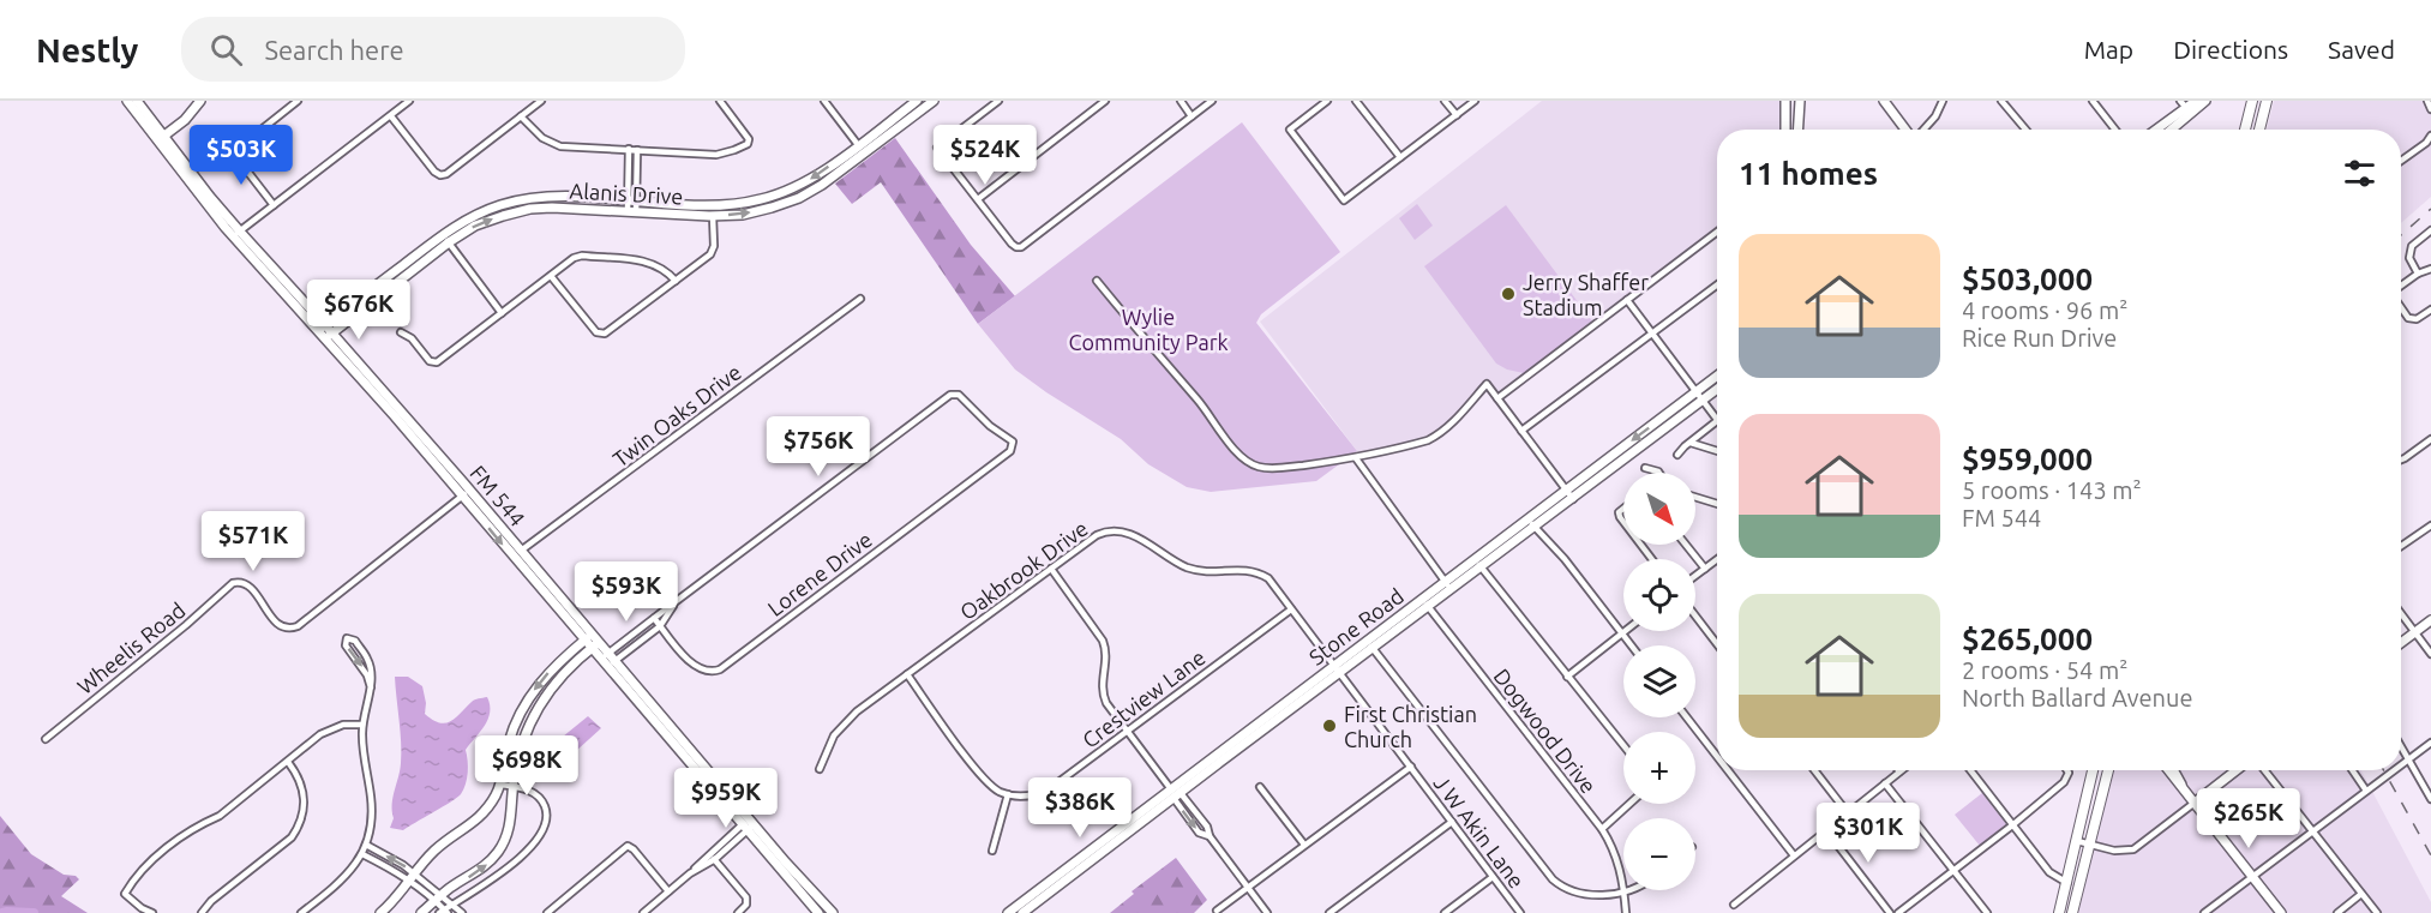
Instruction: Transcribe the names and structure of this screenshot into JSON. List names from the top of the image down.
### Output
{
  "streets": {
    "main road": ["Alanis Drive", "FM 544", "Stone Road"],
    "street": [
      "Twin Oaks Drive",
      "Oakbrook Drive",
      "Lorene Drive",
      "Wheelis Road",
      "Crestview Lane",
      "Dogwood Drive",
      "J W Akin Lane"
    ]
  },
  "crossings": [
    ["Alanis Drive", "FM 544"],
    ["Twin Oaks Drive", "FM 544"],
    ["FM 544", "Wheelis Road"],
    ["Oakbrook Drive", "Stone Road"],
    ["Oakbrook Drive", "Crestview Lane"],
    ["Oakbrook Drive", "J W Akin Lane"],
    ["Stone Road", "Dogwood Drive"],
    ["Stone Road", "J W Akin Lane"]
  ],
  "parks": ["Wylie Community Park"],
  "places": ["Jerry Shaffer Stadium", "First Christian Church"],
  "north": "bottom right",
  "page": {
    "header": "Nestly",
    "search": "Search here",
    "nav": ["Map", "Directions", "Saved"],
    "price": [
      "$503K",
      "$524K",
      "$676K",
      "$756K",
      "$571K",
      "$593K",
      "$698K",
      "$959K",
      "$386K",
      "$265K",
      "$301K"
    ],
    "heading": "11 homes",
    "list": [
      {
        "name": "$503,000",
        "note": "4 rooms · 96 m² · Rice Run Drive"
      },
      {
        "name": "$959,000",
        "note": "5 rooms · 143 m² · FM 544"
      },
      {
        "name": "$265,000",
        "note": "2 rooms · 54 m² · North Ballard Avenue"
      }
    ],
    "map_buttons": ["+", "−"]
  }
}
